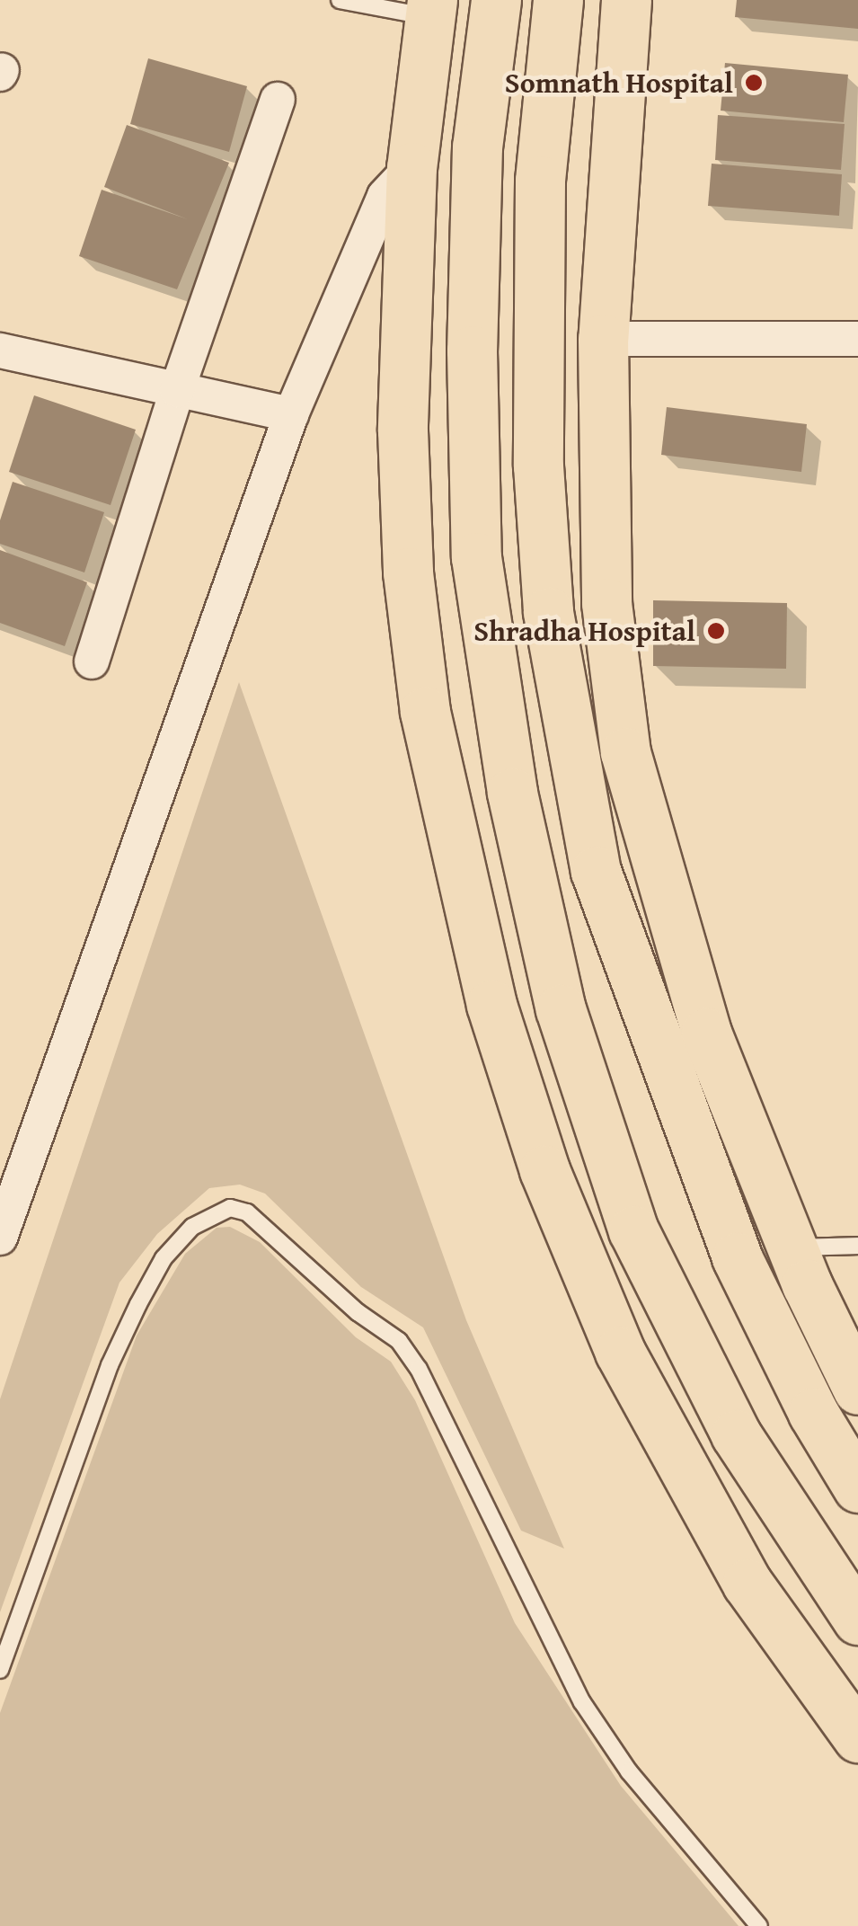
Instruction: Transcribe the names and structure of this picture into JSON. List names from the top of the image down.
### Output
{
  "places": ["Somnath Hospital", "Shradha Hospital"]
}
